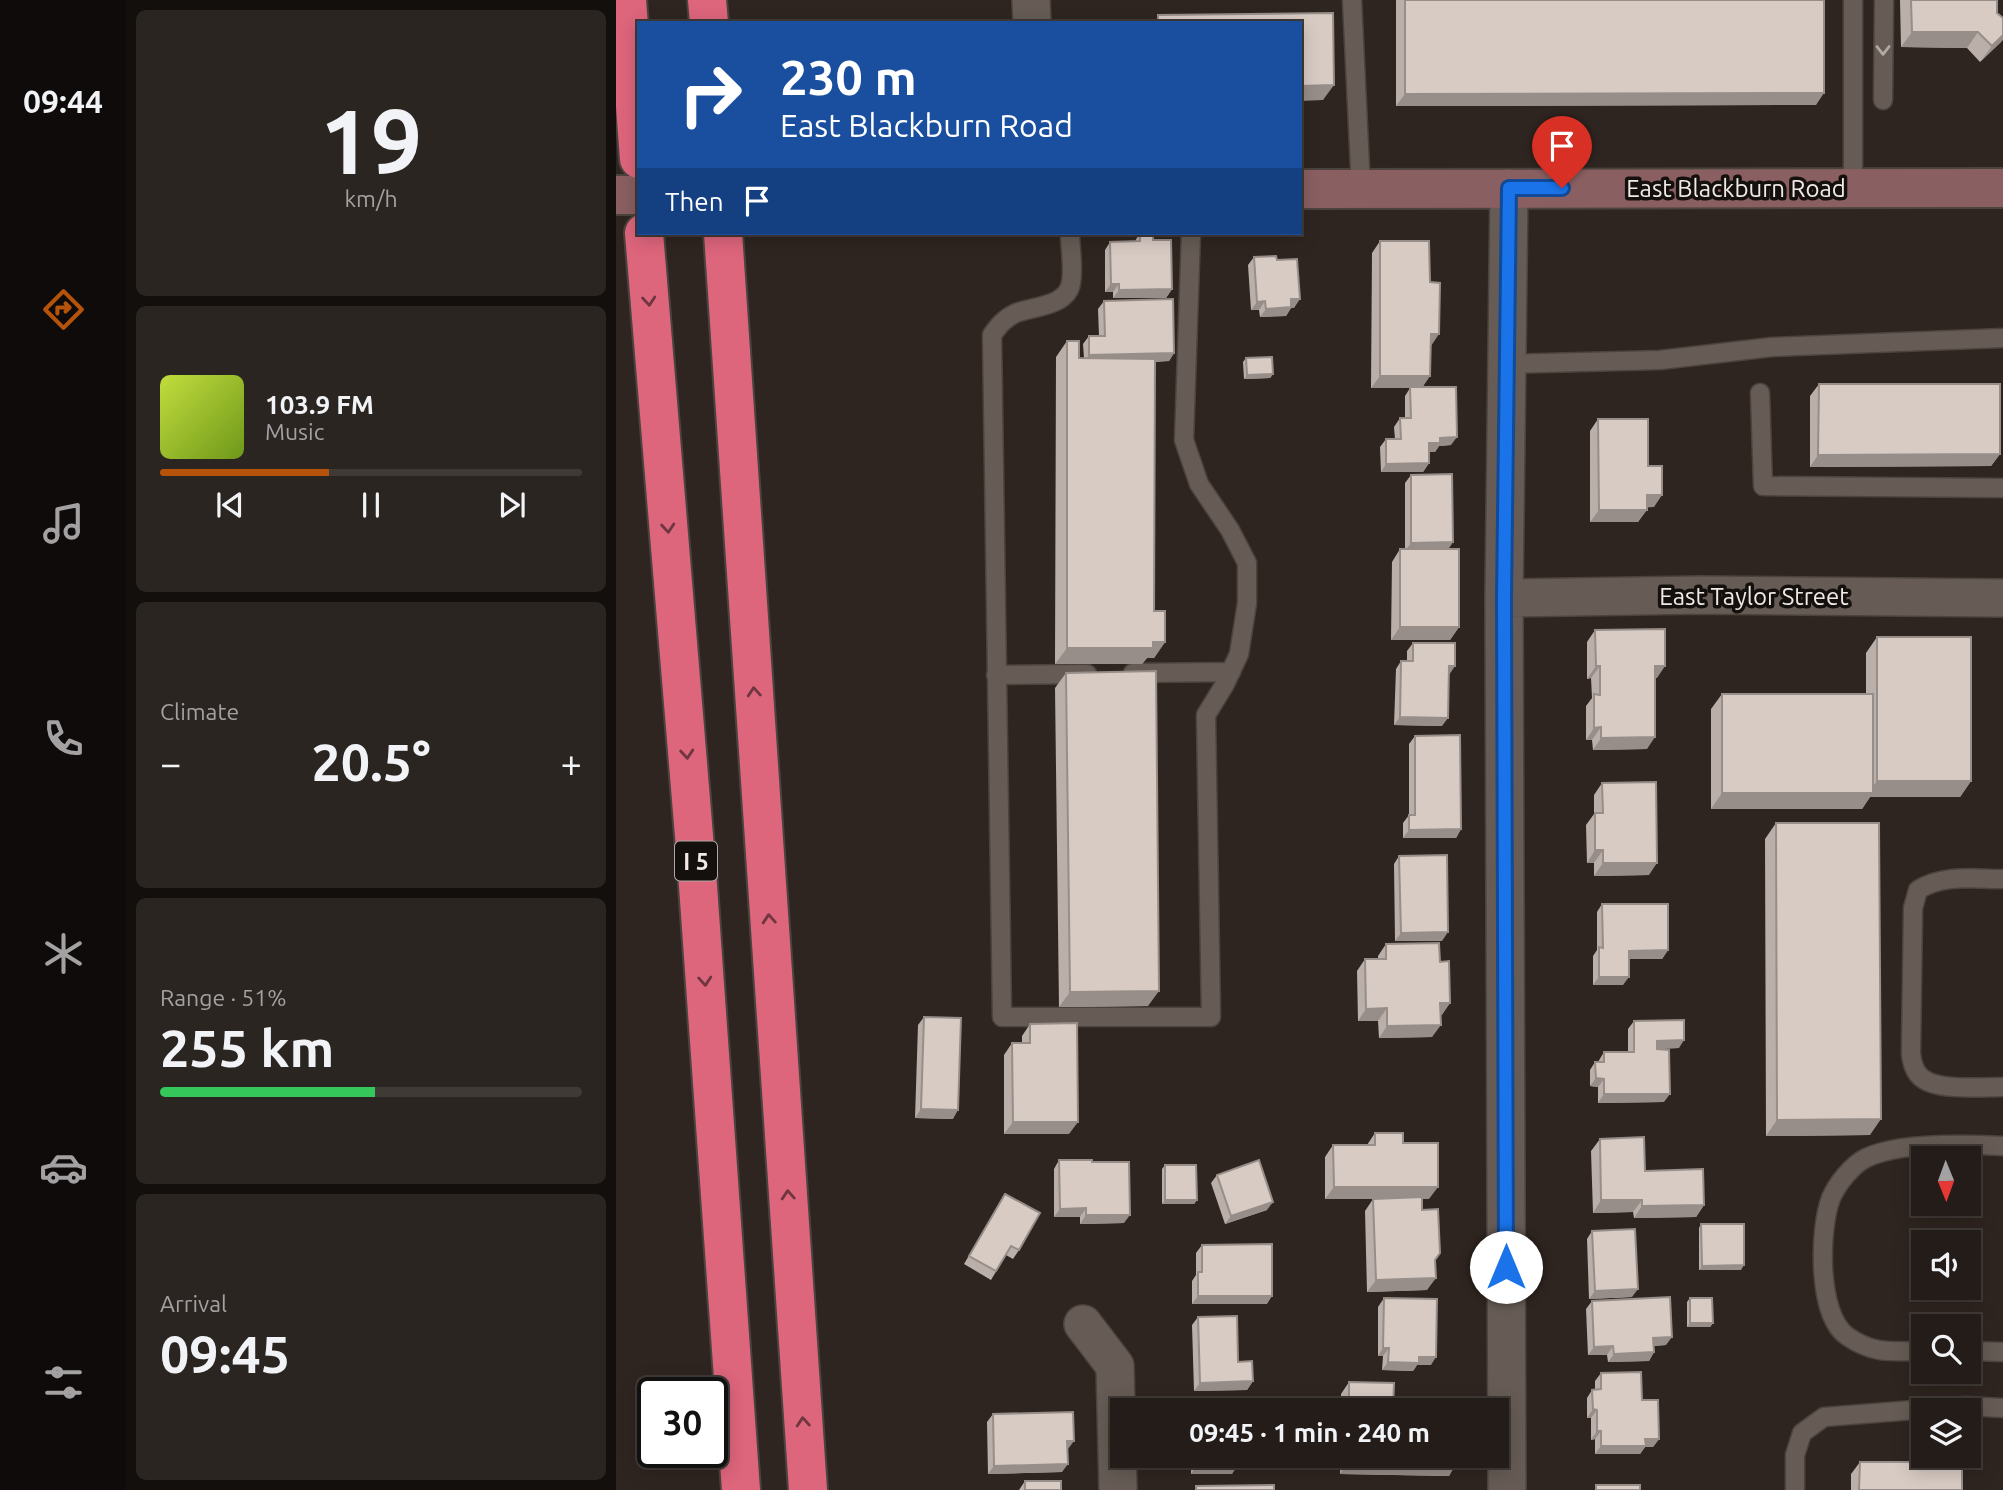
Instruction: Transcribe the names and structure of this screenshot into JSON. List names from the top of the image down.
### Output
{
  "streets": {
    "highway": ["I 5"],
    "street": ["East Blackburn Road", "East Taylor Street"]
  },
  "north": "bottom",
  "page": {
    "tabs": "09:44",
    "tile": [
      ["19", "km/h"],
      "Climate",
      ["Range · 51%", "255 km"],
      ["Arrival", "09:45"]
    ],
    "turn": ["230 m", "East Blackburn Road"],
    "then": "Then",
    "song": ["103.9 FM", "Music"],
    "heat": ["−", "20.5°", "+"],
    "limit": "30",
    "trip": "09:45 · 1 min · 240 m"
  }
}
